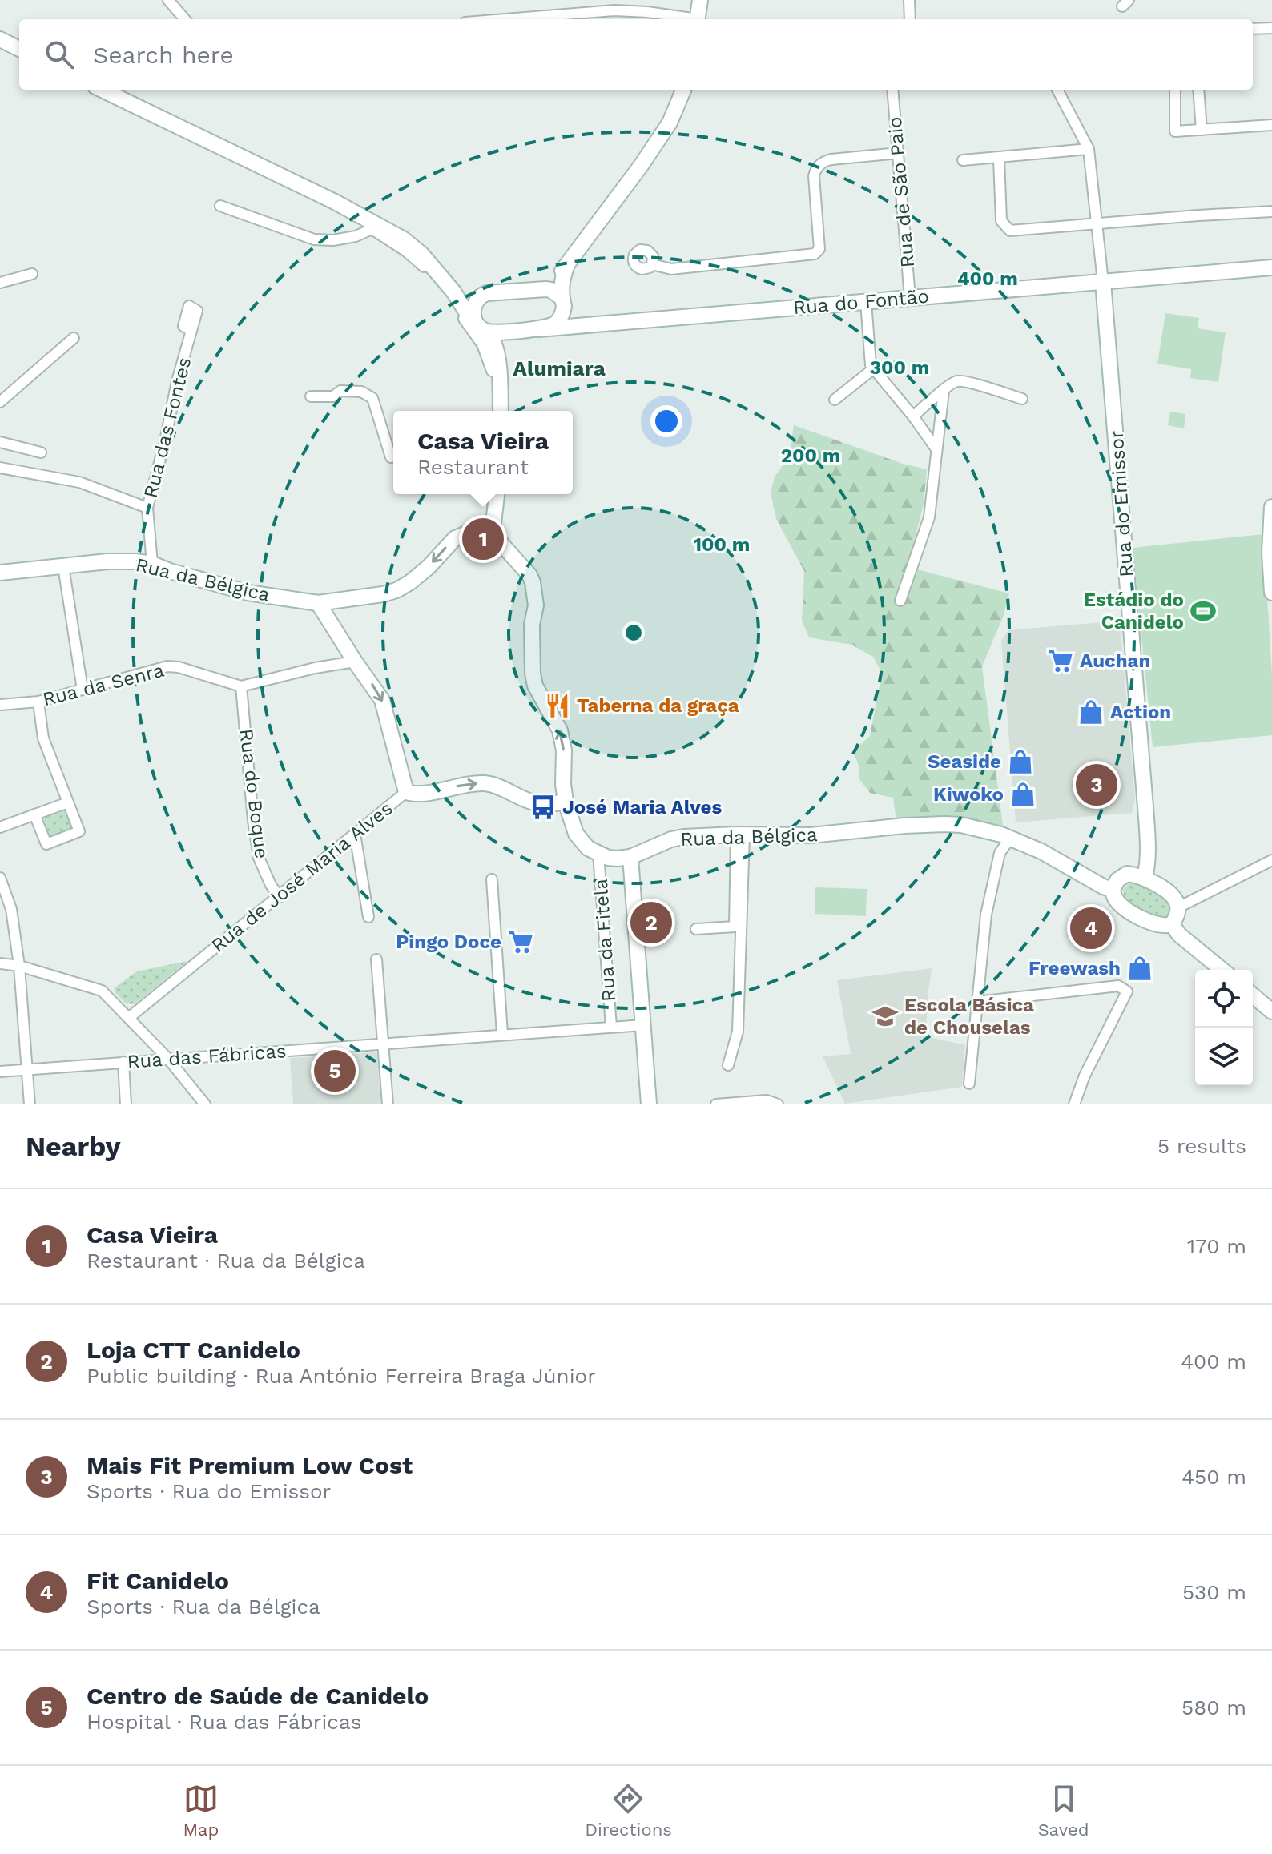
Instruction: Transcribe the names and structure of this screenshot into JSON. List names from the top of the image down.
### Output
{
  "streets": {
    "main road": [
      "Rua do Fontão",
      "Rua do Emissor",
      "Rua da Bélgica",
      "Rua de José Maria Alves"
    ],
    "street": [
      "Rua de São Paio",
      "Rua das Fontes",
      "Rua da Senra",
      "Rua do Boque",
      "Rua da Fitela",
      "Rua das Fábricas"
    ]
  },
  "crossings": [
    ["Rua de São Paio", "Rua do Fontão"],
    ["Rua do Fontão", "Rua do Emissor"],
    ["Rua das Fontes", "Rua da Bélgica"],
    ["Rua da Bélgica", "Rua da Fitela"],
    ["Rua da Senra", "Rua do Boque"],
    ["Rua do Boque", "Rua de José Maria Alves"],
    ["Rua da Fitela", "Rua das Fábricas"]
  ],
  "districts": ["Alumiara"],
  "places": {
    "sports": ["Estádio do Canidelo"],
    "supermarket": ["Auchan", "Pingo Doce"],
    "restaurant": ["Taberna da graça"],
    "shop": [
      "Action",
      "Seaside",
      "Kiwoko",
      "Freewash"
    ],
    "bus stop": ["José Maria Alves"],
    "school or university": ["Escola Básica de Chouselas"]
  },
  "page": {
    "search": "Search here",
    "popup": ["Casa Vieira", "Restaurant"],
    "pins": [
      "1",
      "3",
      "2",
      "4",
      "5"
    ],
    "heading": ["Nearby", "5 results"],
    "list": [
      {
        "mark": "1",
        "name": "Casa Vieira",
        "note": "Restaurant · Rua da Bélgica",
        "value": "170 m"
      },
      {
        "mark": "2",
        "name": "Loja CTT Canidelo",
        "note": "Public building · Rua António Ferreira Braga Júnior",
        "value": "400 m"
      },
      {
        "mark": "3",
        "name": "Mais Fit Premium Low Cost",
        "note": "Sports · Rua do Emissor",
        "value": "450 m"
      },
      {
        "mark": "4",
        "name": "Fit Canidelo",
        "note": "Sports · Rua da Bélgica",
        "value": "530 m"
      },
      {
        "mark": "5",
        "name": "Centro de Saúde de Canidelo",
        "note": "Hospital · Rua das Fábricas",
        "value": "580 m"
      }
    ],
    "nav": ["Map", "Directions", "Saved"]
  },
  "rings": [
    "400 m",
    "300 m",
    "200 m",
    "100 m"
  ]
}
